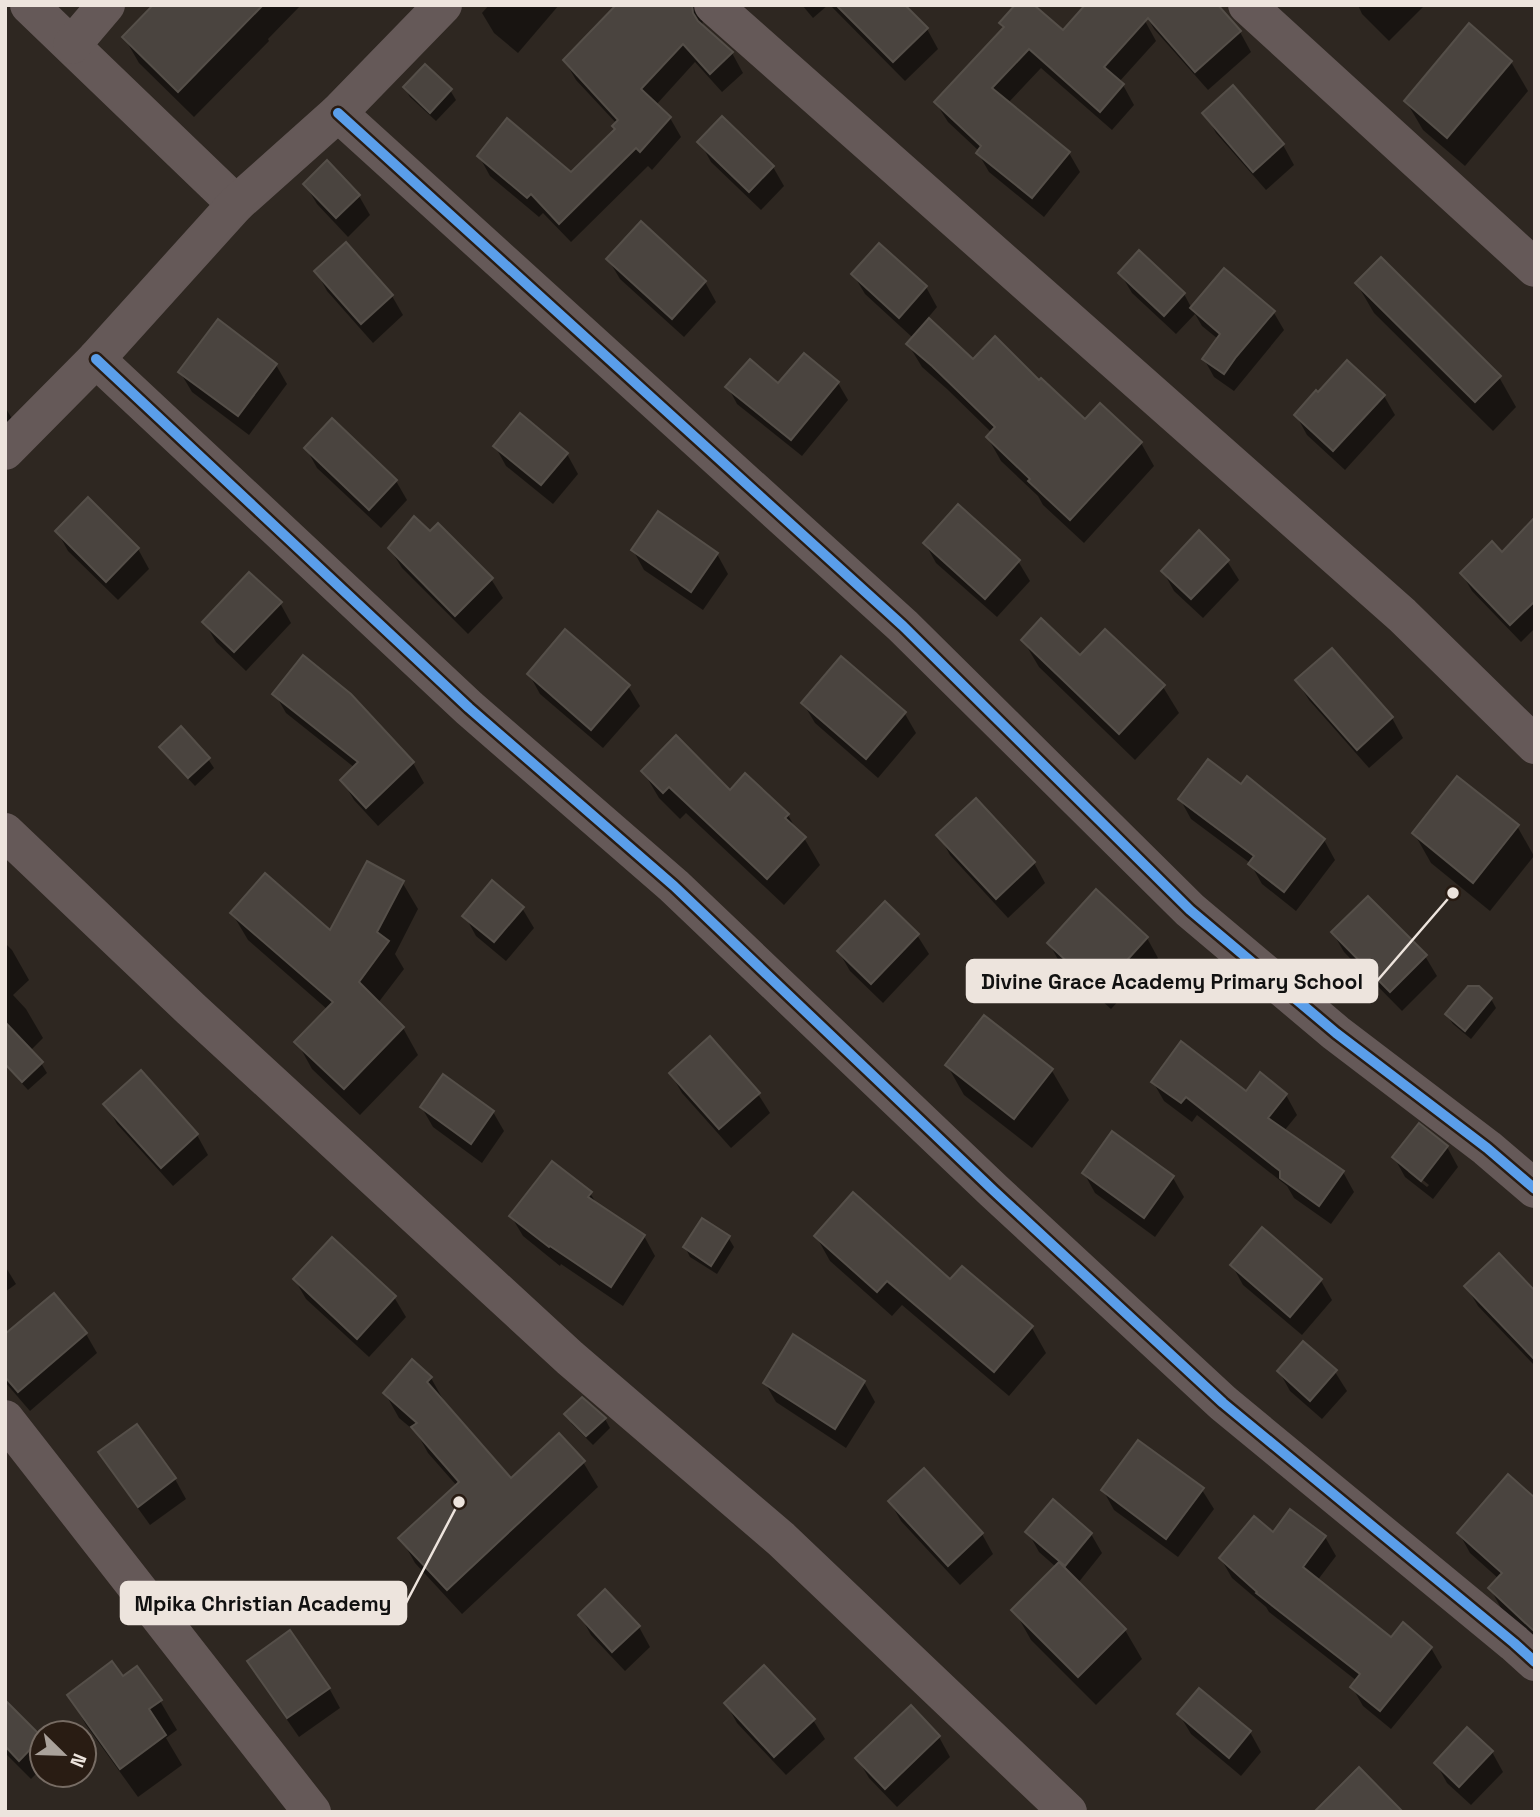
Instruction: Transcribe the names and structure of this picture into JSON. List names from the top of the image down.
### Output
{
  "places": ["Divine Grace Academy Primary School", "Mpika Christian Academy"],
  "north": "bottom right"
}
